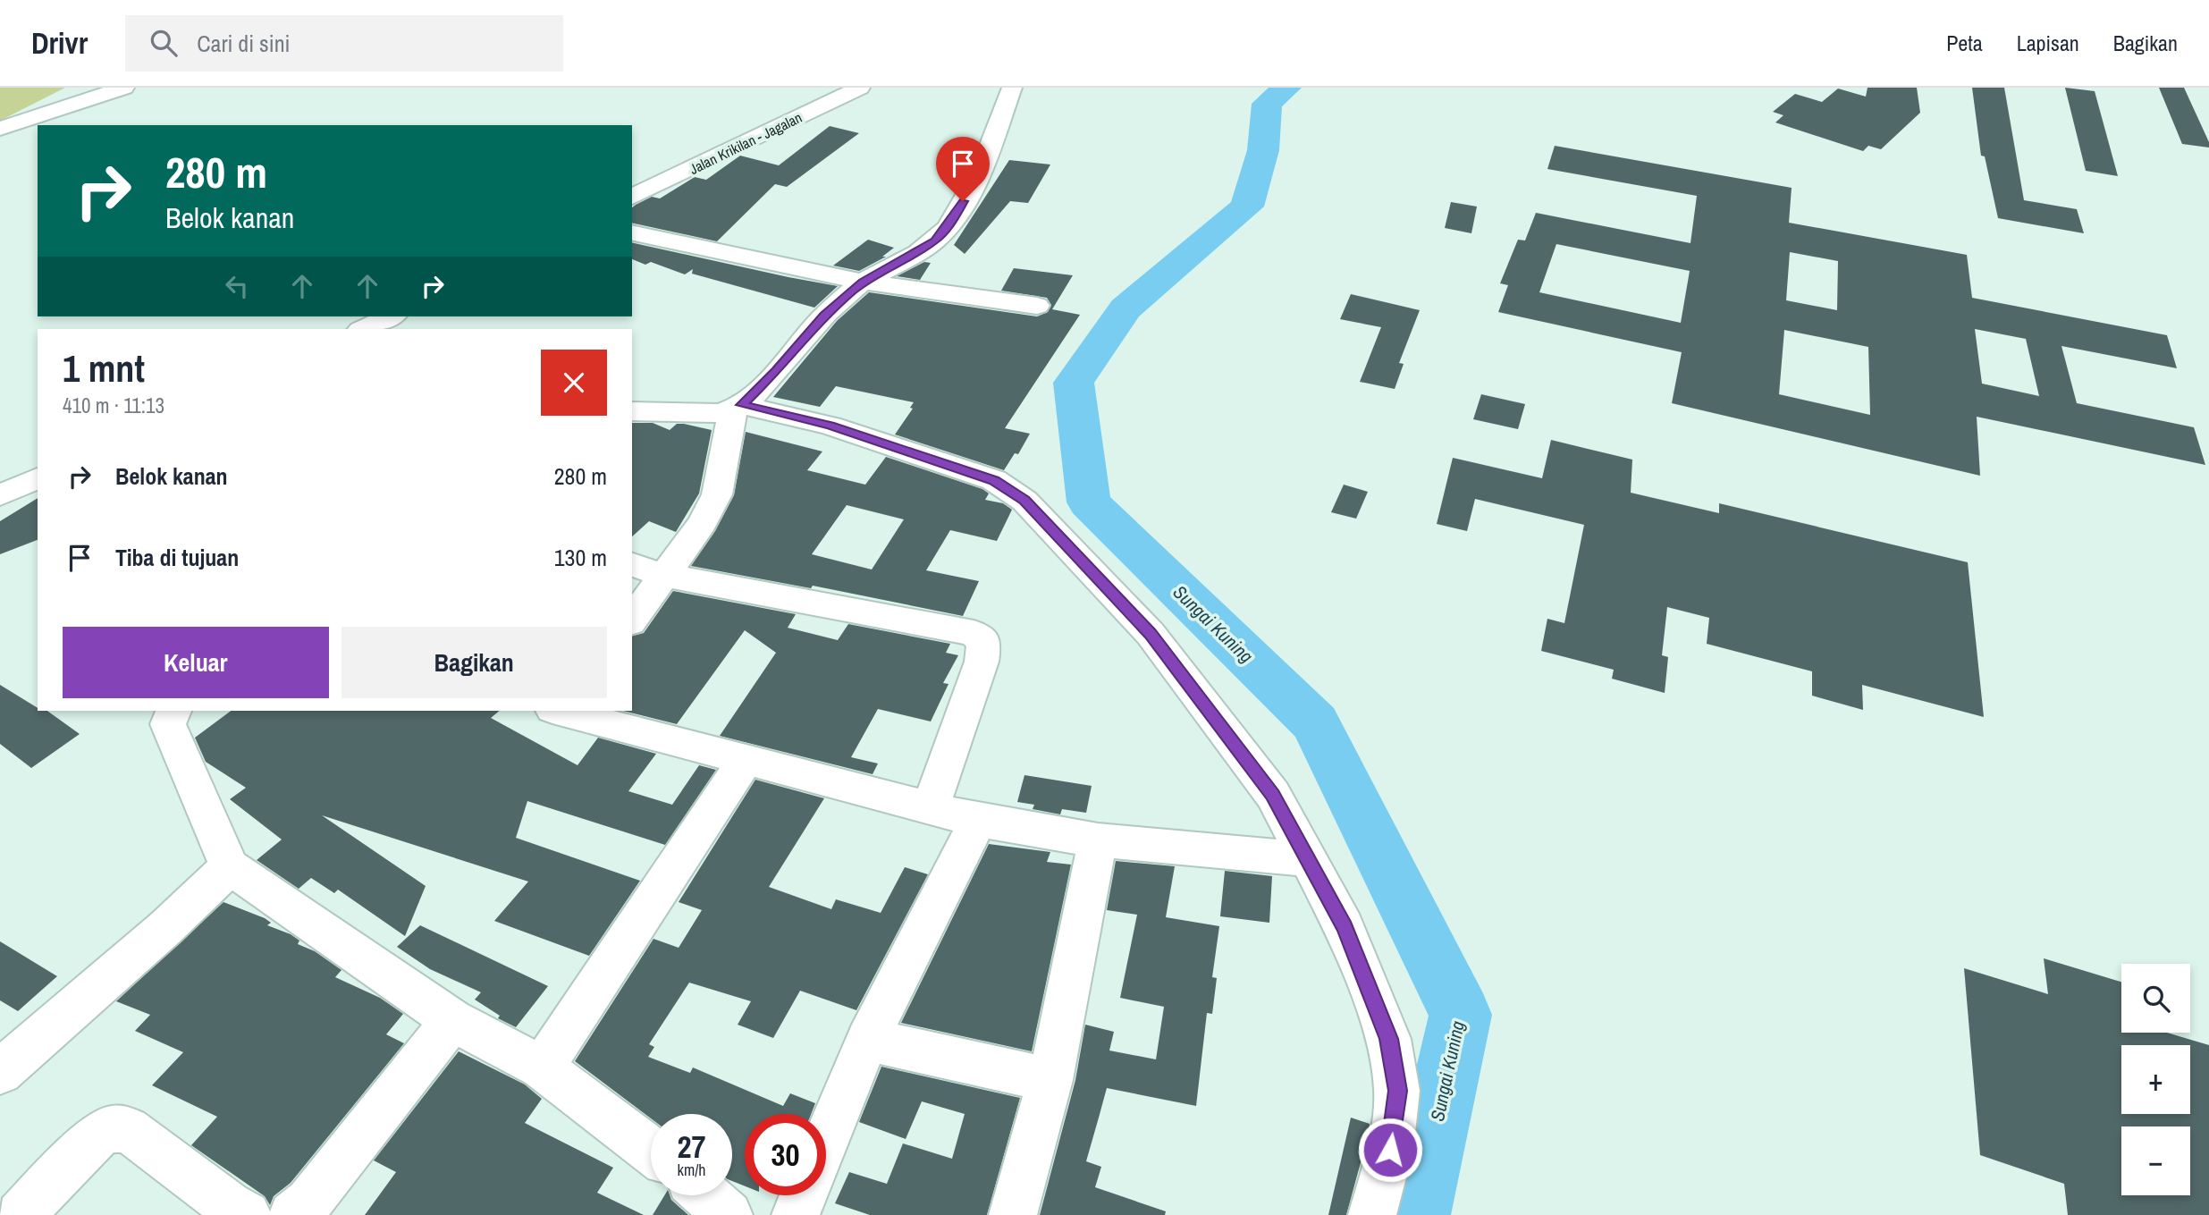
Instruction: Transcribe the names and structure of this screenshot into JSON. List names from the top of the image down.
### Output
{
  "streets": {
    "street": ["Jalan Krikilan - Jagalan"]
  },
  "water": ["Sungai Kuning"],
  "page": {
    "header": "Drivr",
    "search": "Cari di sini",
    "nav": ["Peta", "Lapisan", "Bagikan"],
    "turn": ["280 m", "Belok kanan"],
    "heading": ["1 mnt", "410 m · 11:13"],
    "list": [
      {
        "name": "Belok kanan",
        "value": "280 m"
      },
      {
        "name": "Tiba di tujuan",
        "value": "130 m"
      }
    ],
    "buttons": ["Keluar", "Bagikan"],
    "map_buttons": ["+", "−"],
    "speed": "27 km/h",
    "limit": "30"
  }
}
